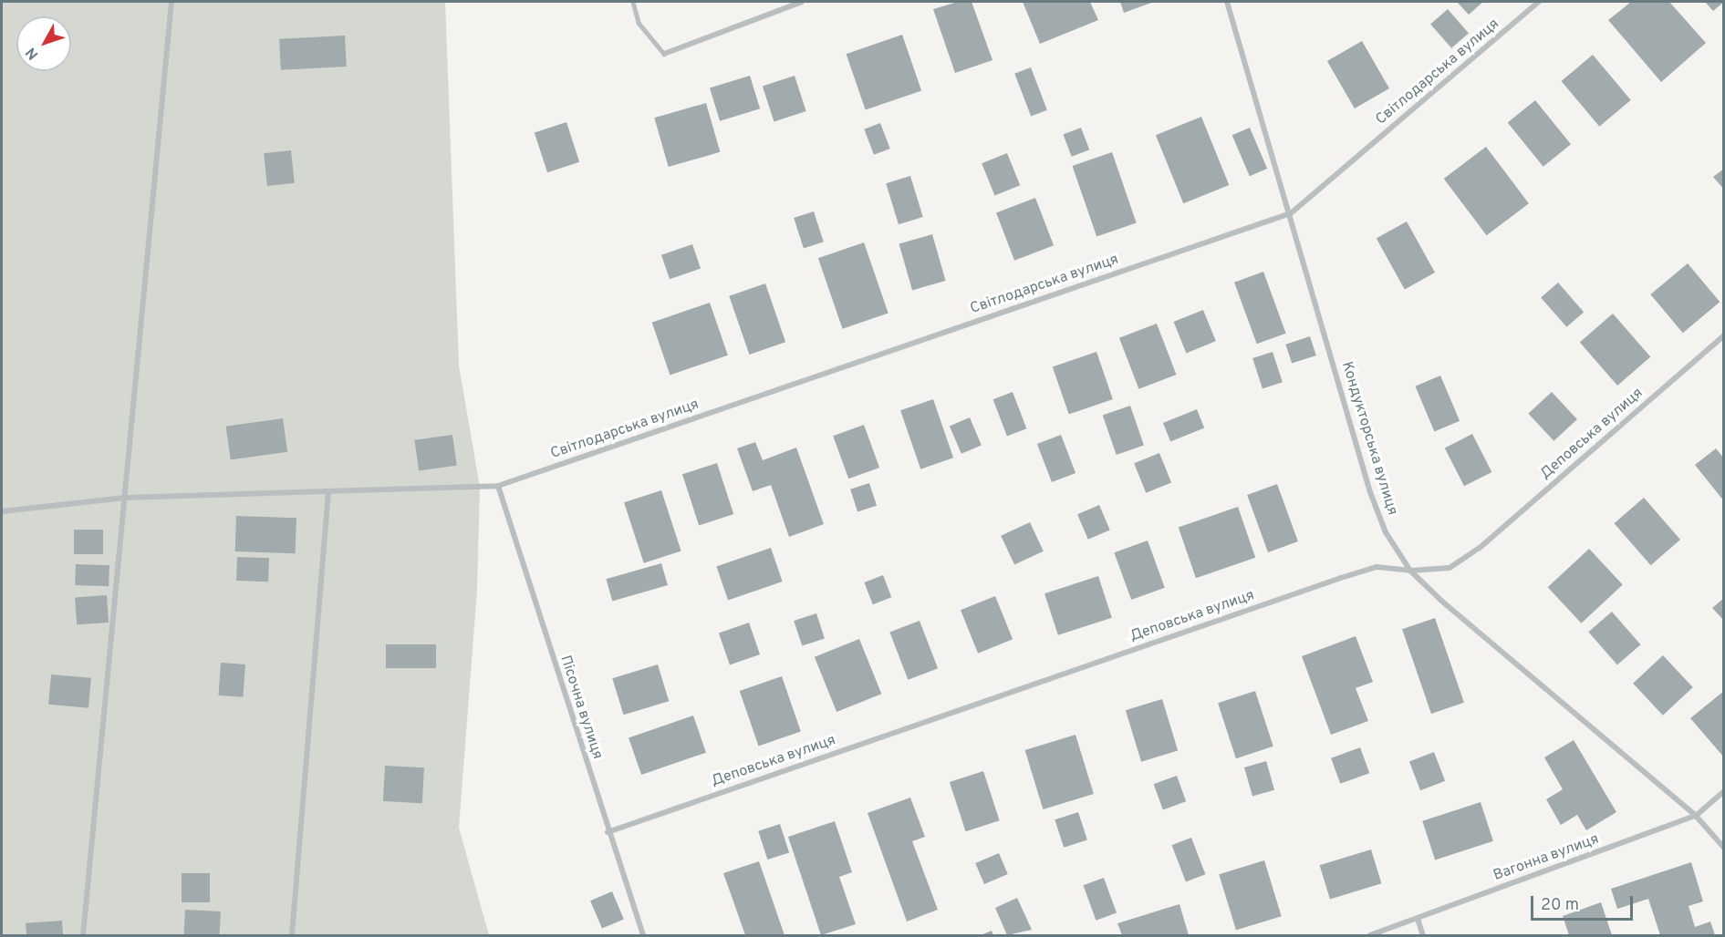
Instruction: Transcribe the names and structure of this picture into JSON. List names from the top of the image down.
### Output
{
  "streets": {
    "street": [
      "Світлодарська вулиця",
      "Деповська вулиця",
      "Кондукторська вулиця",
      "Пісочна вулиця",
      "Вагонна вулиця"
    ]
  },
  "crossings": [
    ["Світлодарська вулиця", "Кондукторська вулиця"],
    ["Світлодарська вулиця", "Пісочна вулиця"],
    ["Деповська вулиця", "Кондукторська вулиця"],
    ["Деповська вулиця", "Пісочна вулиця"],
    ["Кондукторська вулиця", "Вагонна вулиця"]
  ],
  "scale_bar": "20 m",
  "north": "bottom left"
}
